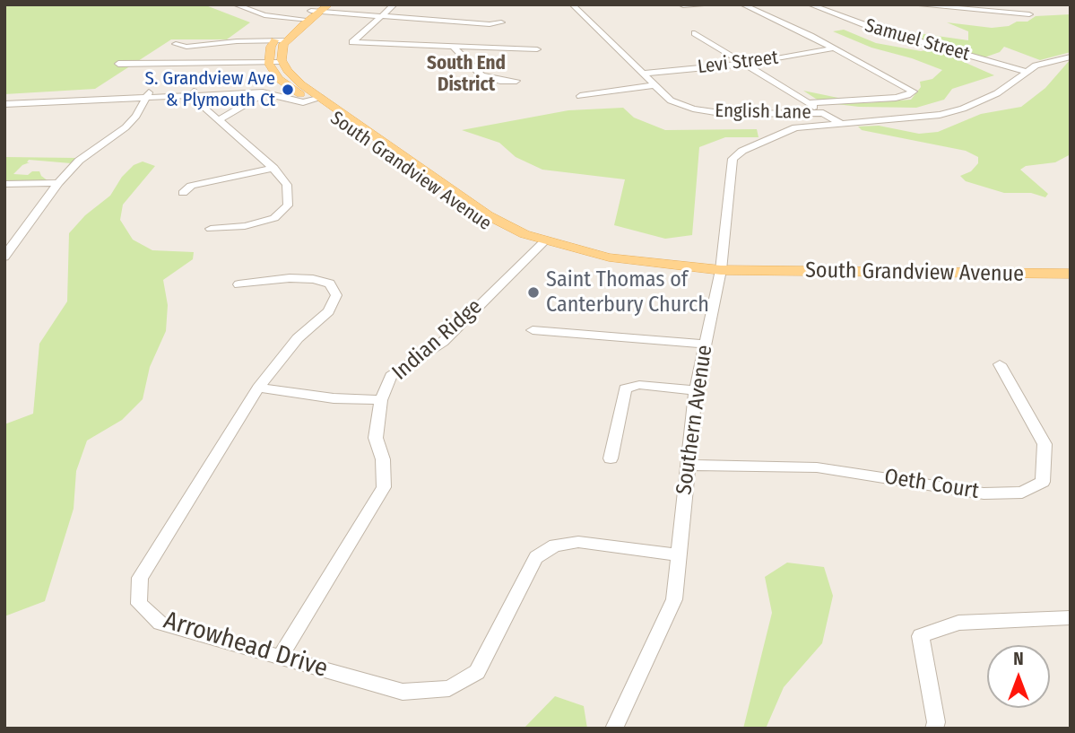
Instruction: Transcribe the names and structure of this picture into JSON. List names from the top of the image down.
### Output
{
  "streets": {
    "main road": ["South Grandview Avenue"],
    "street": [
      "Samuel Street",
      "Levi Street",
      "English Lane",
      "Indian Ridge",
      "Southern Avenue",
      "Oeth Court",
      "Arrowhead Drive"
    ]
  },
  "crossings": [
    ["Samuel Street", "Southern Avenue"],
    ["Levi Street", "English Lane"],
    ["English Lane", "Southern Avenue"],
    ["South Grandview Avenue", "Indian Ridge"],
    ["South Grandview Avenue", "Southern Avenue"],
    ["Indian Ridge", "Arrowhead Drive"],
    ["Southern Avenue", "Oeth Court"],
    ["Southern Avenue", "Arrowhead Drive"]
  ],
  "districts": ["South End District"],
  "places": ["S. Grandview Ave & Plymouth Ct", "Saint Thomas of Canterbury Church"],
  "north": "top"
}
